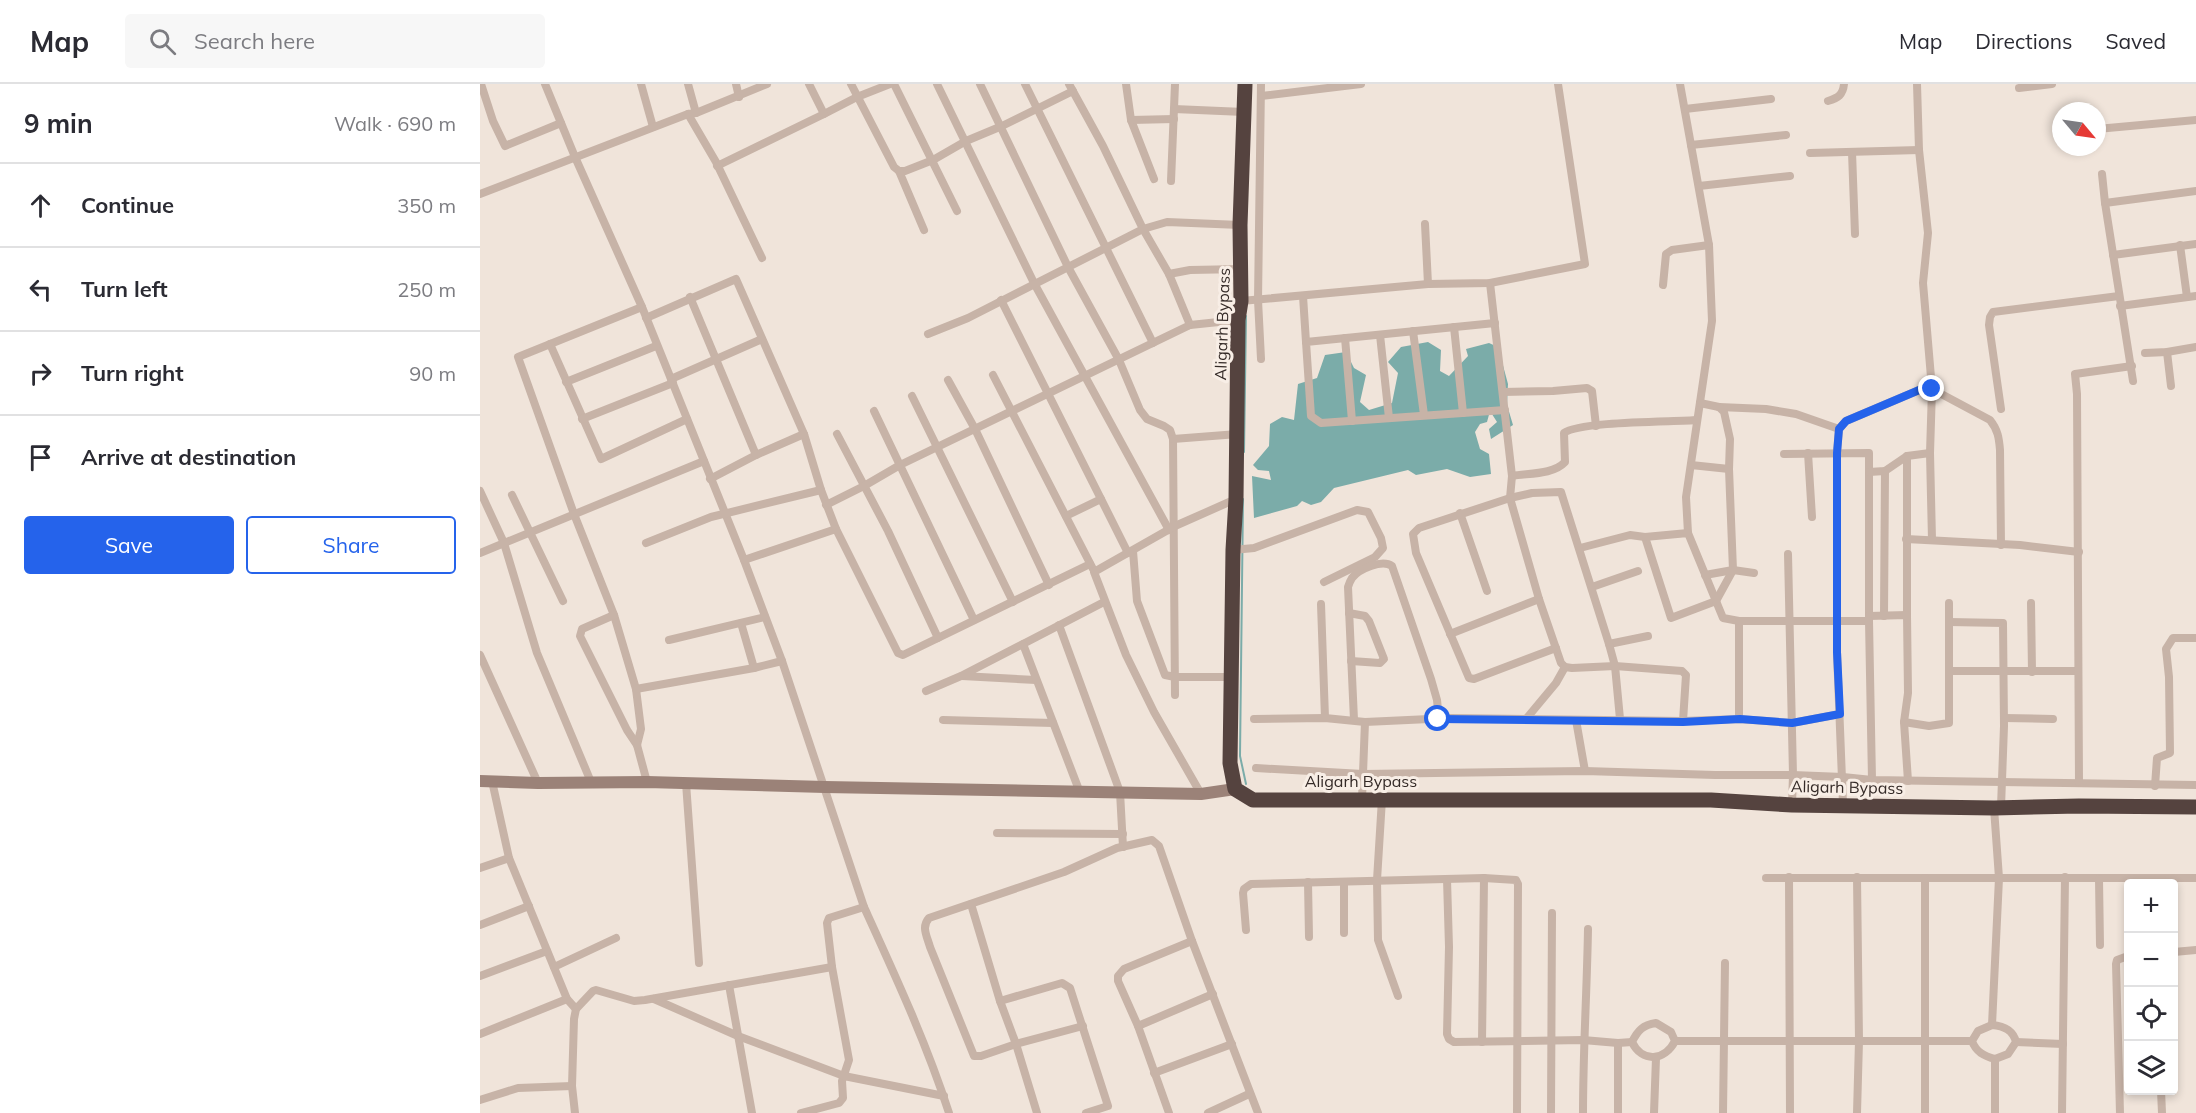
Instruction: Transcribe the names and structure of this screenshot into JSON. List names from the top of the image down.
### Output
{
  "streets": {
    "highway": ["Aligarh Bypass"]
  },
  "north": "bottom right",
  "page": {
    "header": "Map",
    "search": "Search here",
    "nav": ["Map", "Directions", "Saved"],
    "heading": ["9 min", "Walk · 690 m"],
    "list": [
      ["Continue", "350 m"],
      ["Turn left", "250 m"],
      ["Turn right", "90 m"],
      "Arrive at destination"
    ],
    "buttons": ["Save", "Share"],
    "map_buttons": ["+", "−"]
  }
}
